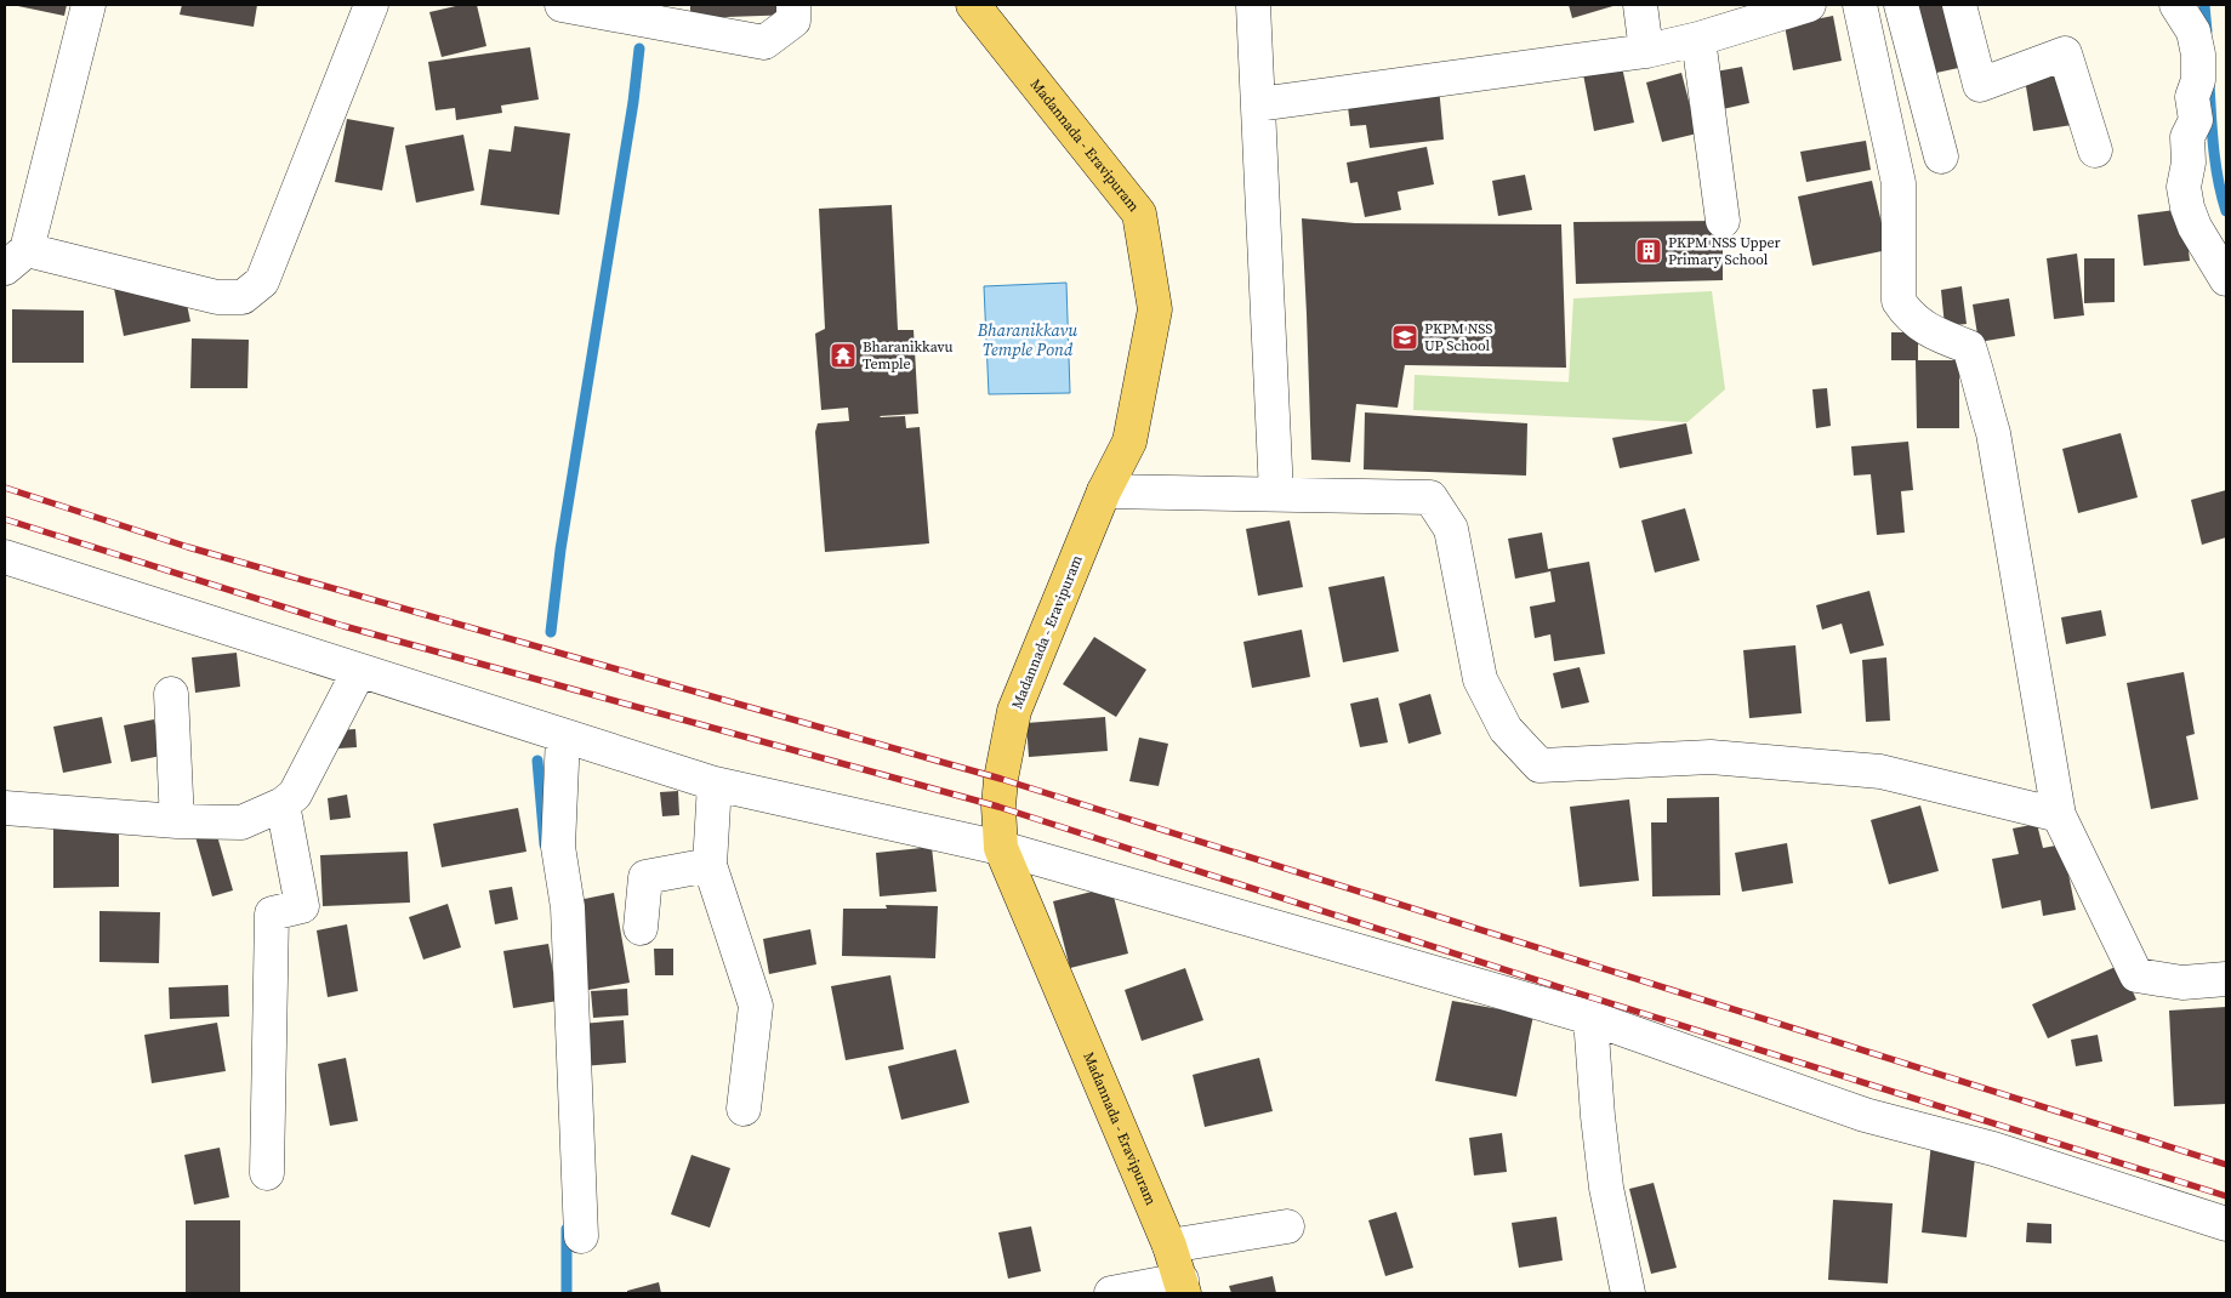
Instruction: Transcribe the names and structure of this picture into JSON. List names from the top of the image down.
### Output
{
  "streets": {
    "main road": ["Madannada - Eravipuram"]
  },
  "water": ["Bharanikkavu Temple Pond"],
  "places": {
    "building": ["PKPM NSS Upper Primary School"],
    "school or university": ["PKPM NSS UP School"],
    "temple": ["Bharanikkavu Temple"]
  }
}
